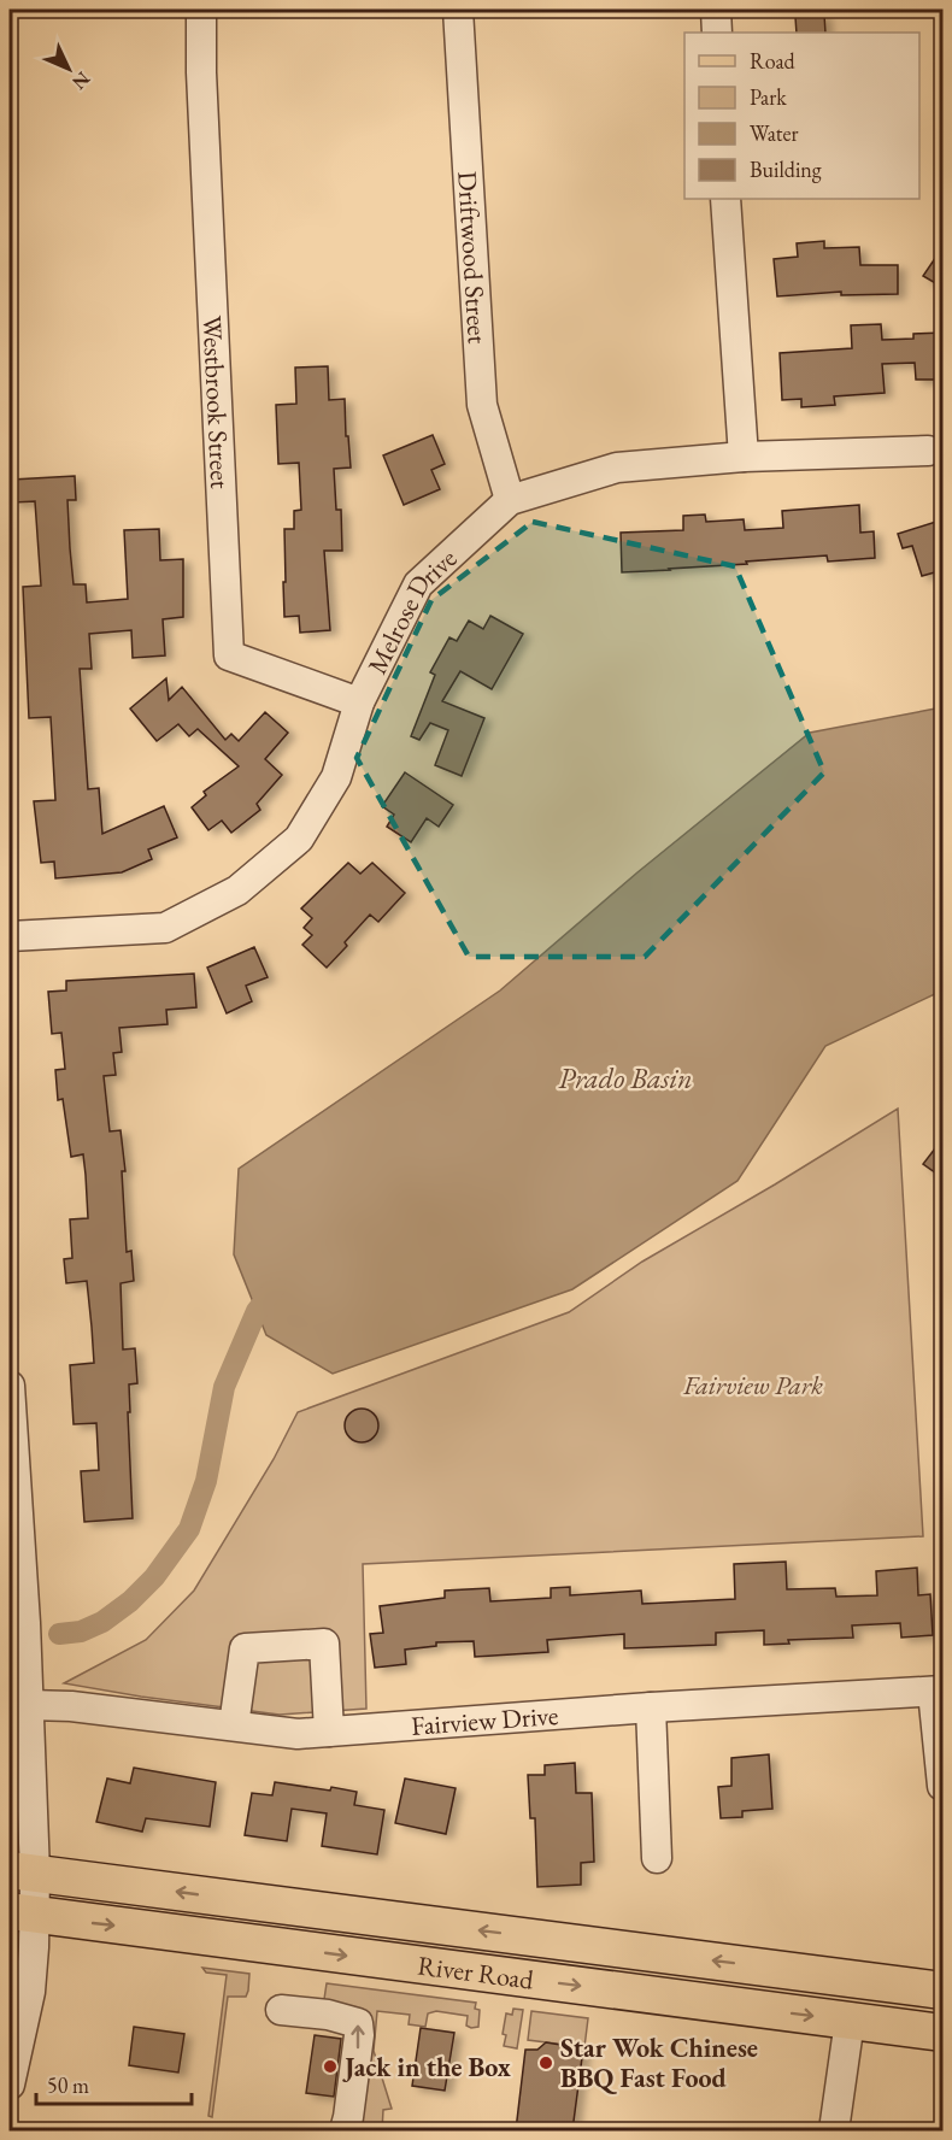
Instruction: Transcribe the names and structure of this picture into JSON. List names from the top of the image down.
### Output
{
  "streets": {
    "main road": ["River Road"],
    "street": [
      "Driftwood Street",
      "Westbrook Street",
      "Melrose Drive",
      "Fairview Drive"
    ]
  },
  "crossings": [
    ["Driftwood Street", "Melrose Drive"],
    ["Westbrook Street", "Melrose Drive"]
  ],
  "water": ["Prado Basin"],
  "parks": ["Fairview Park"],
  "places": ["Star Wok Chinese BBQ Fast Food", "Jack in the Box"],
  "legend": [
    "Road",
    "Park",
    "Water",
    "Building"
  ],
  "scale_bar": "50 m",
  "north": "bottom right"
}
